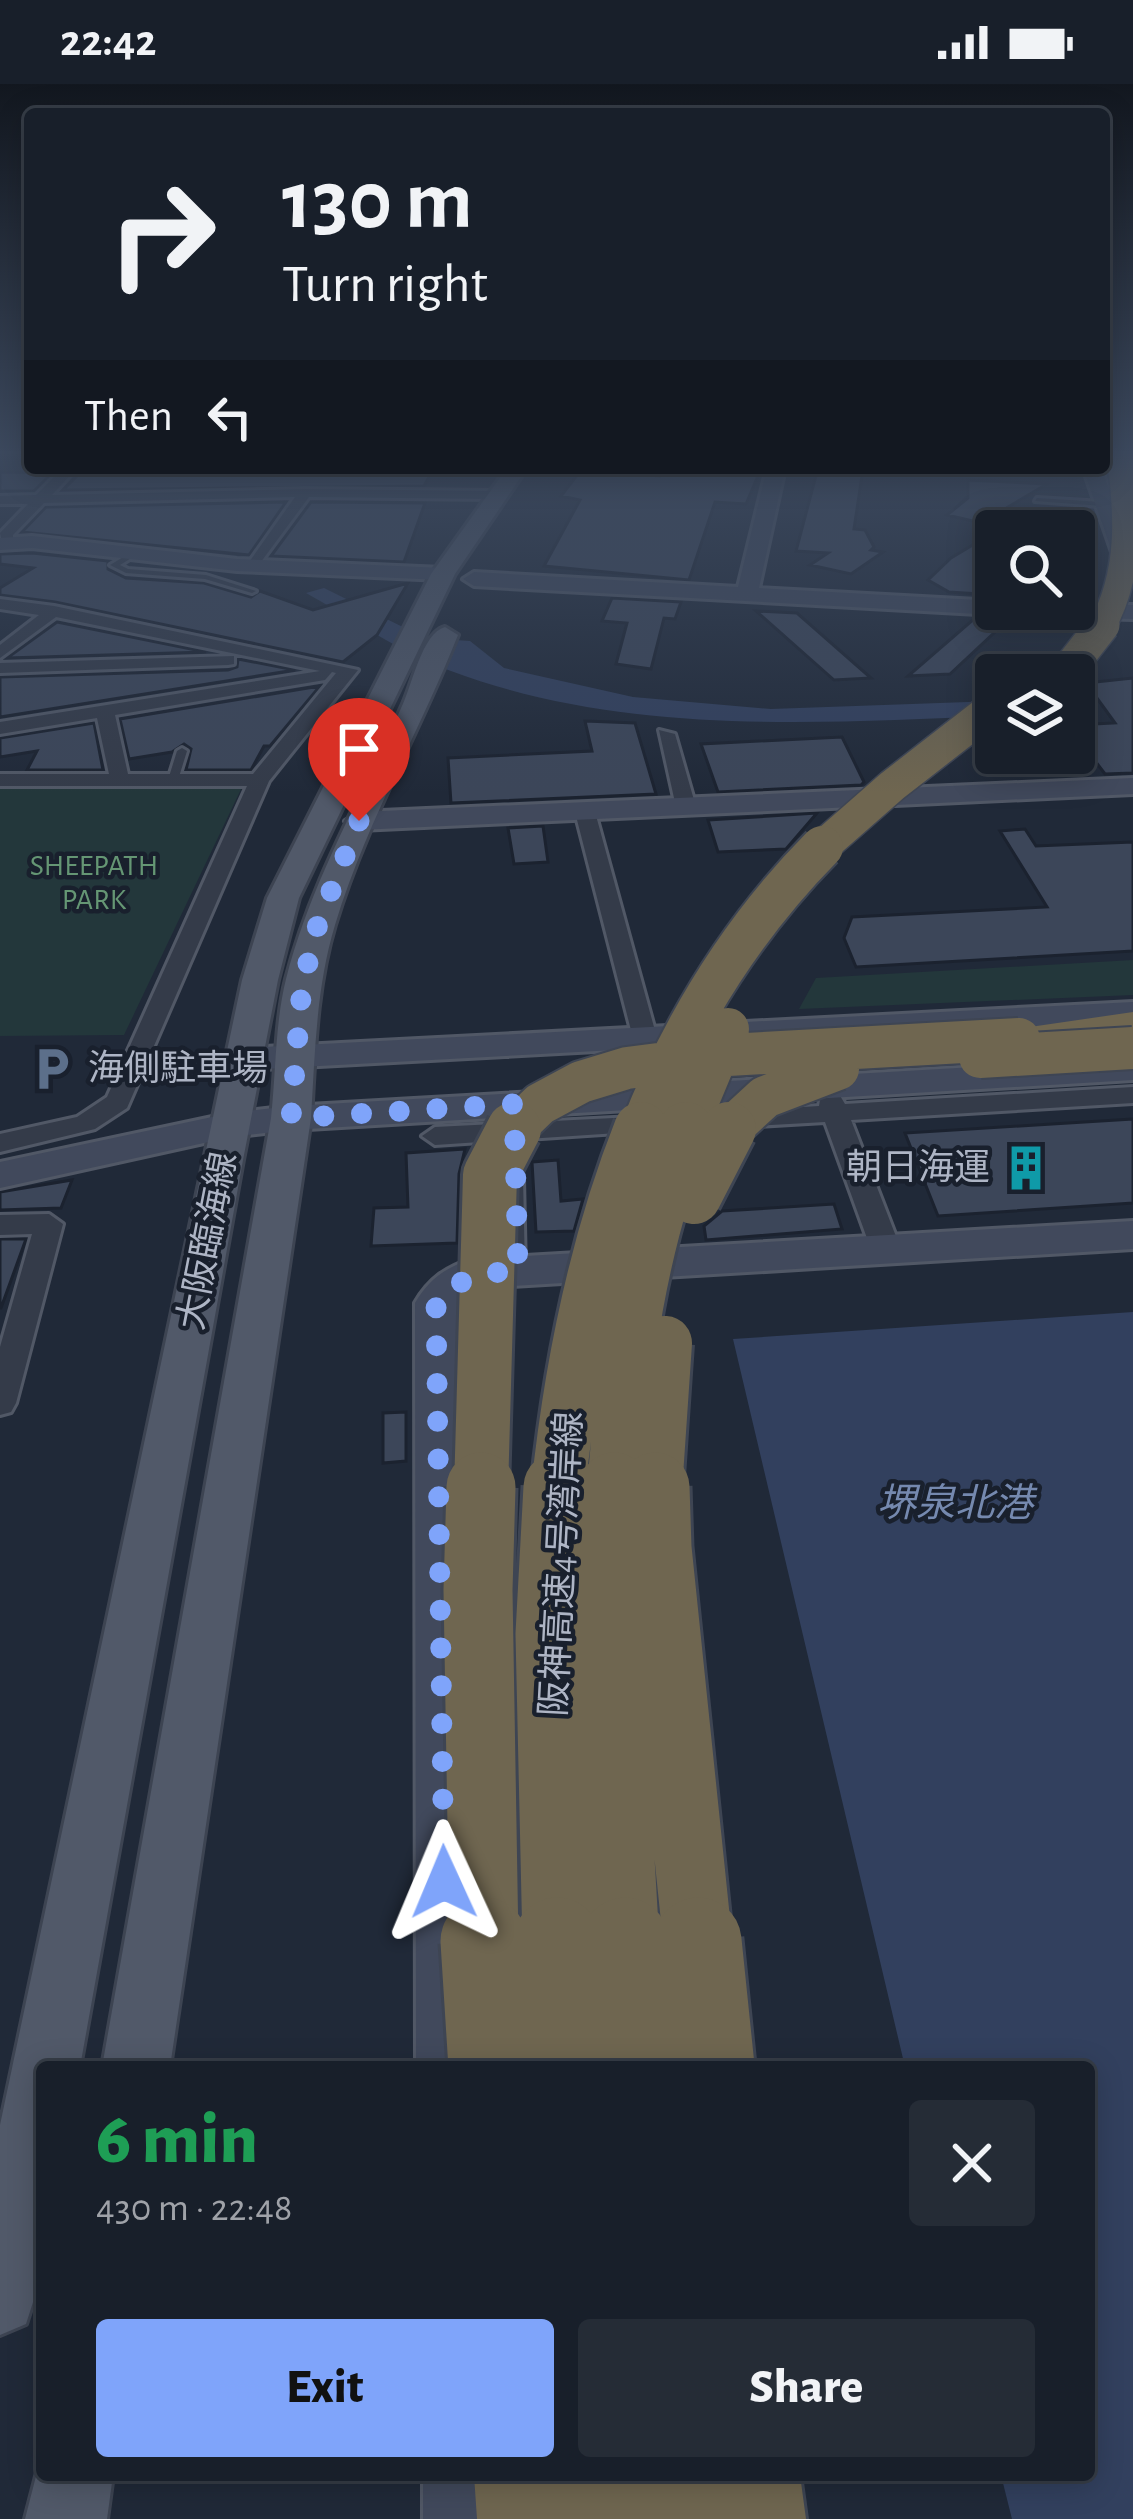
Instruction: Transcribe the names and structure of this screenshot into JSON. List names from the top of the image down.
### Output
{
  "streets": {
    "highway": ["阪神高速4号湾岸線"],
    "main road": ["大阪臨海線"]
  },
  "water": ["堺泉北港"],
  "parks": ["SHEEPATH PARK"],
  "places": {
    "parking": ["海側駐車場"],
    "building": ["朝日海運"]
  },
  "page": {
    "status": "22:42",
    "turn": ["130 m", "Turn right"],
    "then": "Then",
    "heading": ["6 min", "430 m · 22:48"],
    "buttons": ["Exit", "Share"]
  }
}
